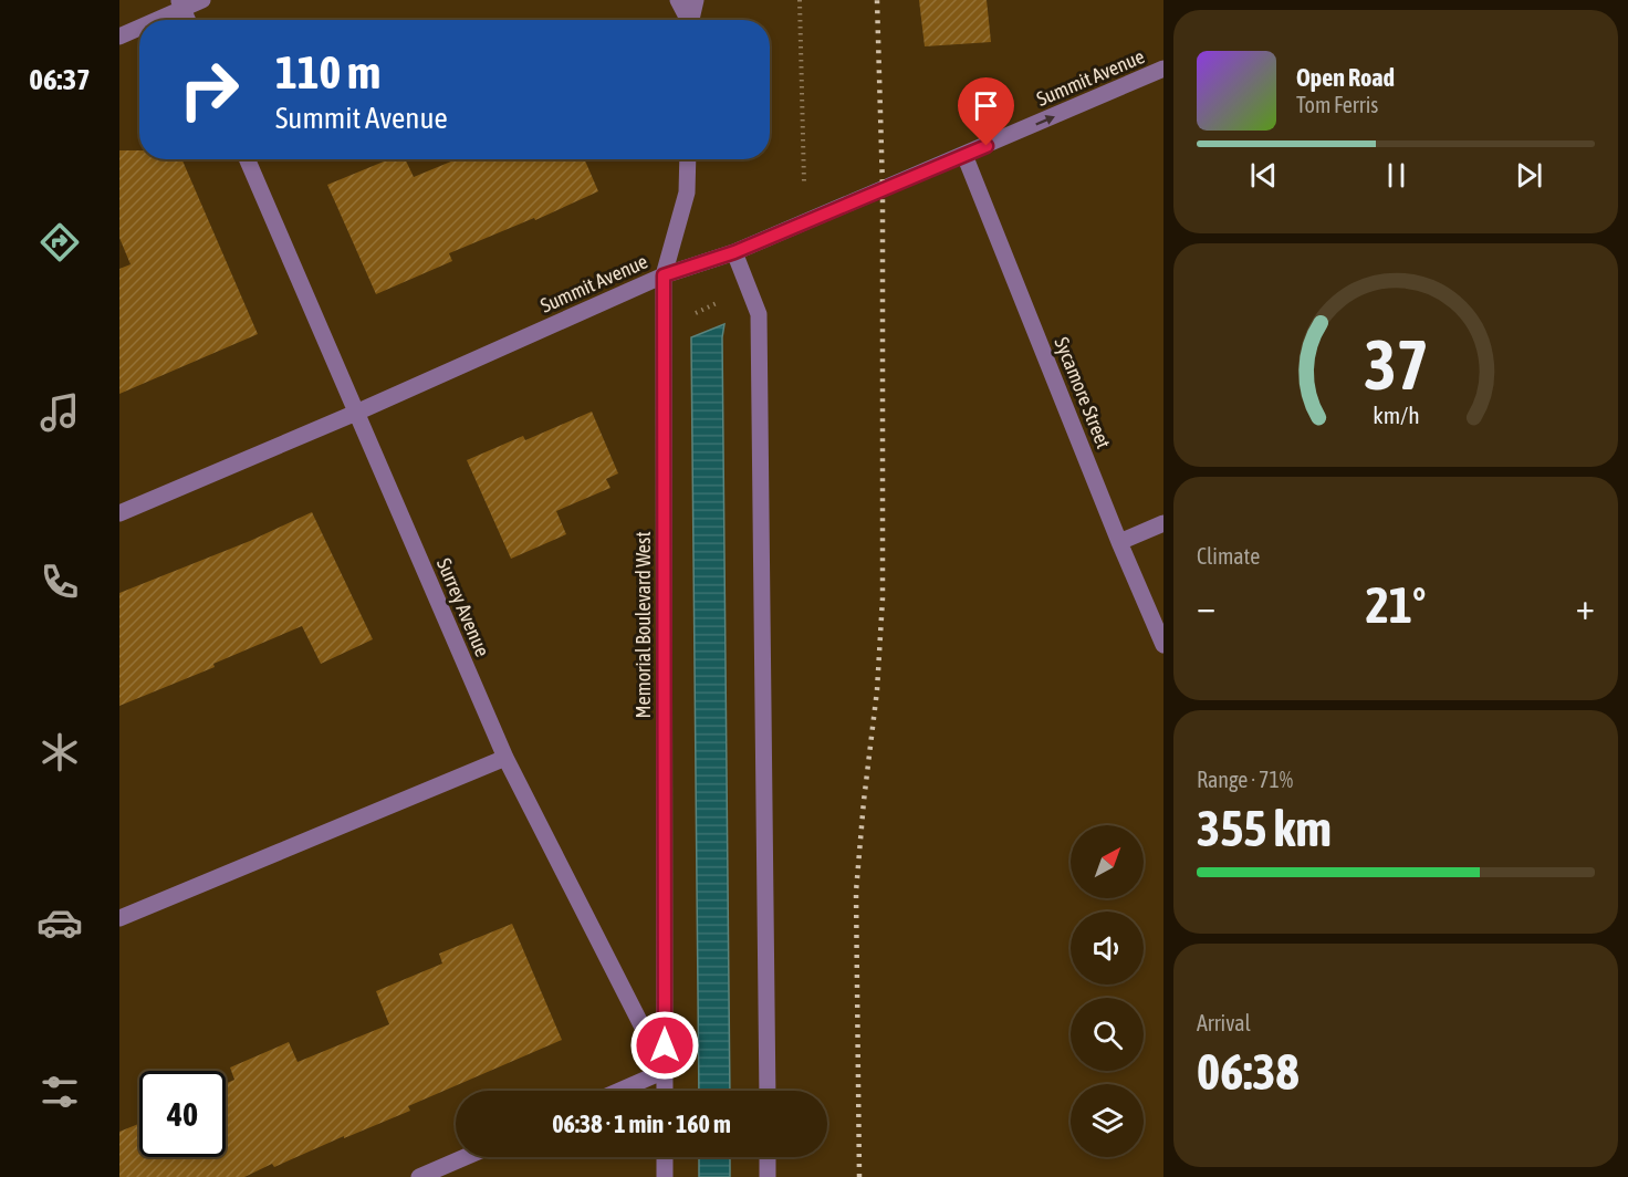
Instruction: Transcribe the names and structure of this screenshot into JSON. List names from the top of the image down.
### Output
{
  "streets": {
    "street": [
      "Summit Avenue",
      "Sycamore Street",
      "Surrey Avenue",
      "Memorial Boulevard West"
    ]
  },
  "crossings": [
    ["Summit Avenue", "Sycamore Street"],
    ["Summit Avenue", "Surrey Avenue"],
    ["Summit Avenue", "Memorial Boulevard West"],
    ["Surrey Avenue", "Memorial Boulevard West"]
  ],
  "north": "top right",
  "page": {
    "tabs": "06:37",
    "turn": ["110 m", "Summit Avenue"],
    "song": ["Open Road", "Tom Ferris"],
    "tile": [
      "Climate",
      ["Range · 71%", "355 km"],
      ["Arrival", "06:38"]
    ],
    "heat": ["−", "21°", "+"],
    "limit": "40",
    "trip": "06:38 · 1 min · 160 m",
    "gauge": ["37", "km/h"]
  }
}
